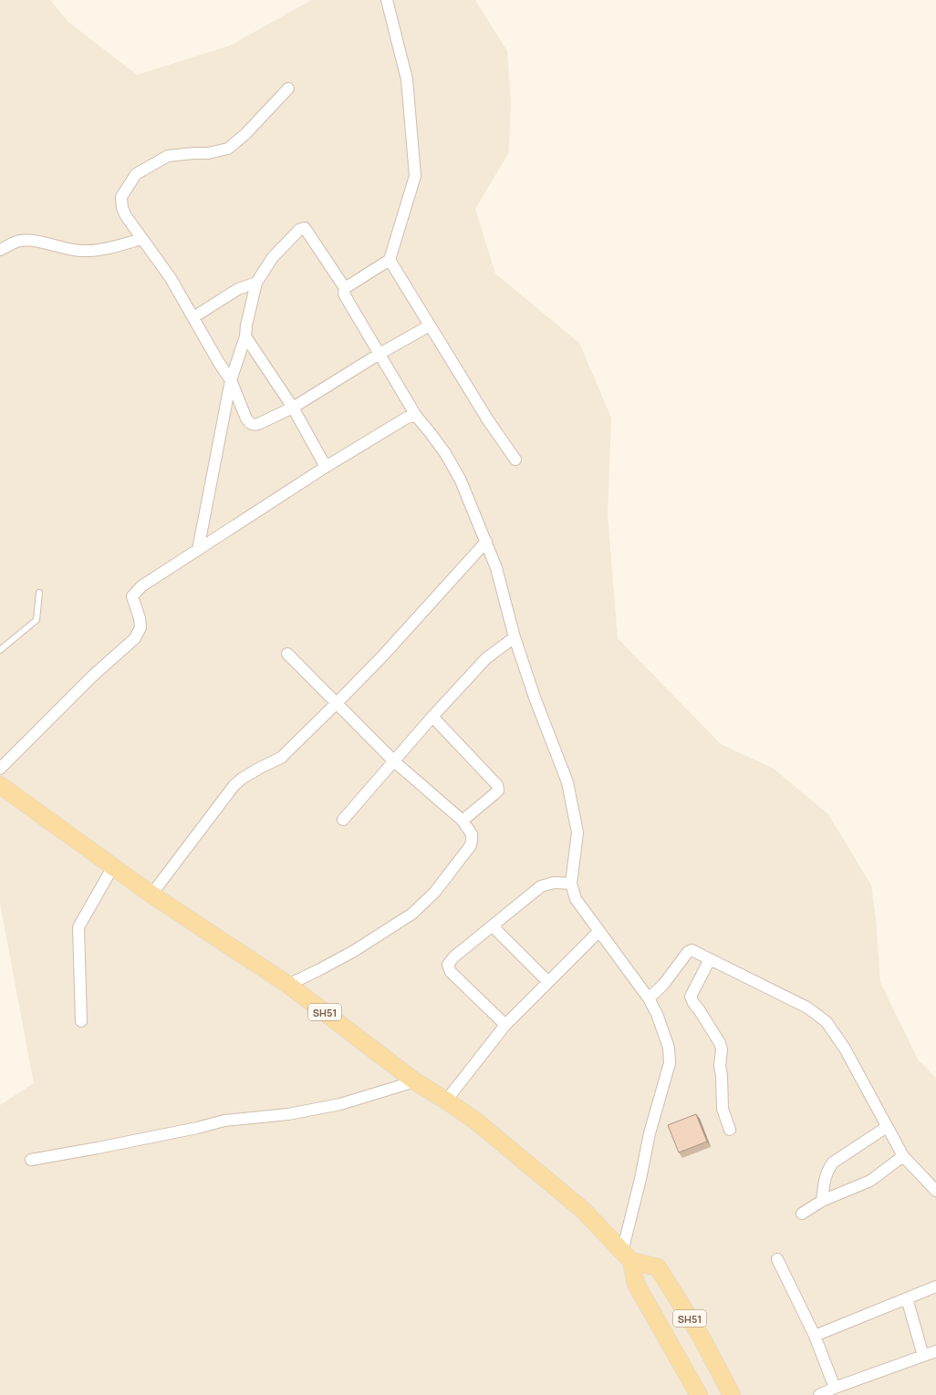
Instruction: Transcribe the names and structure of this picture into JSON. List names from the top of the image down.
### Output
{
  "streets": {
    "main road": ["SH51"]
  }
}
